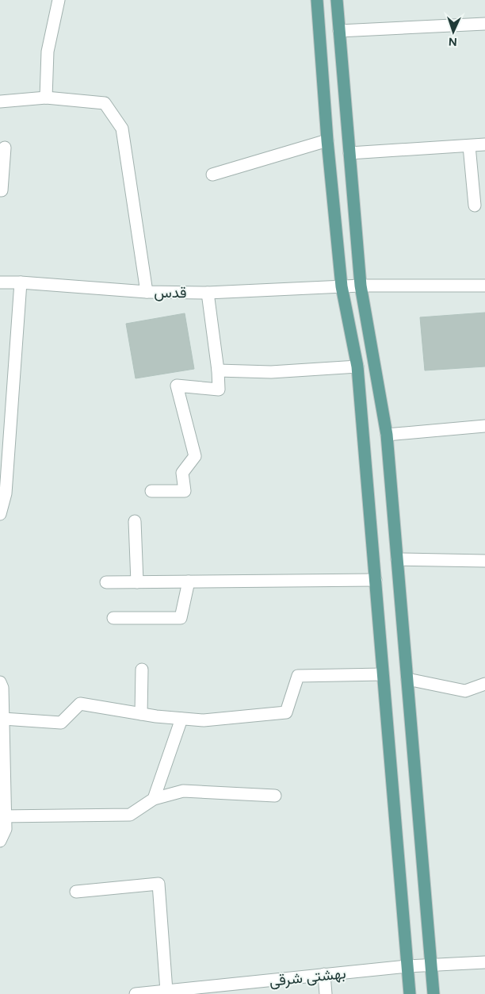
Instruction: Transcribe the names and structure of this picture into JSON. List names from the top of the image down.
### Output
{
  "streets": {
    "street": ["قدس", "بهشتی شرقی"]
  },
  "north": "bottom"
}
